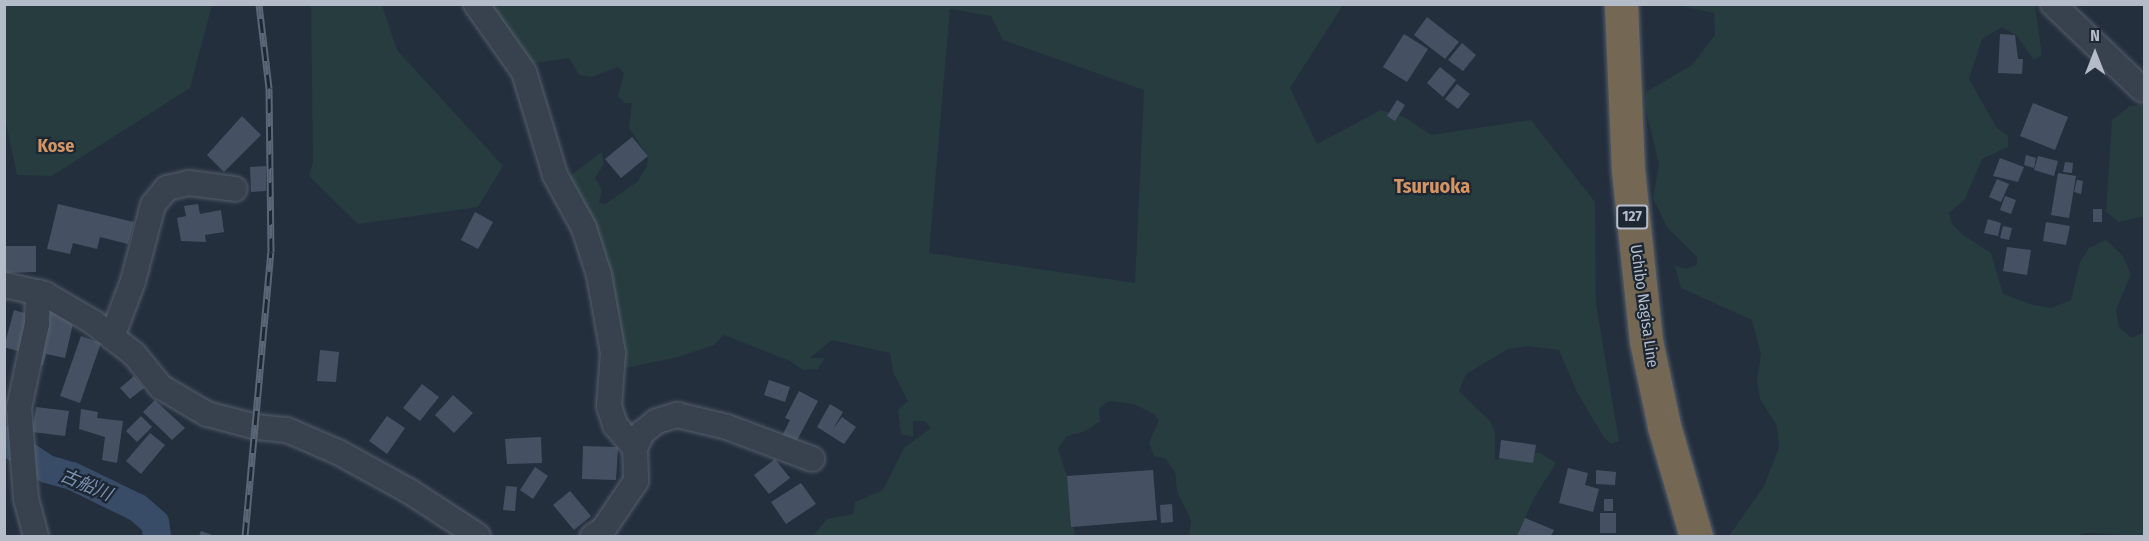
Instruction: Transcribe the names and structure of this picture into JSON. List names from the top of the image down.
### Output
{
  "streets": {
    "highway": ["127", "Uchibo Nagisa Line"]
  },
  "districts": ["Kose", "Tsuruoka"],
  "water": ["古船川"],
  "north": "top"
}
